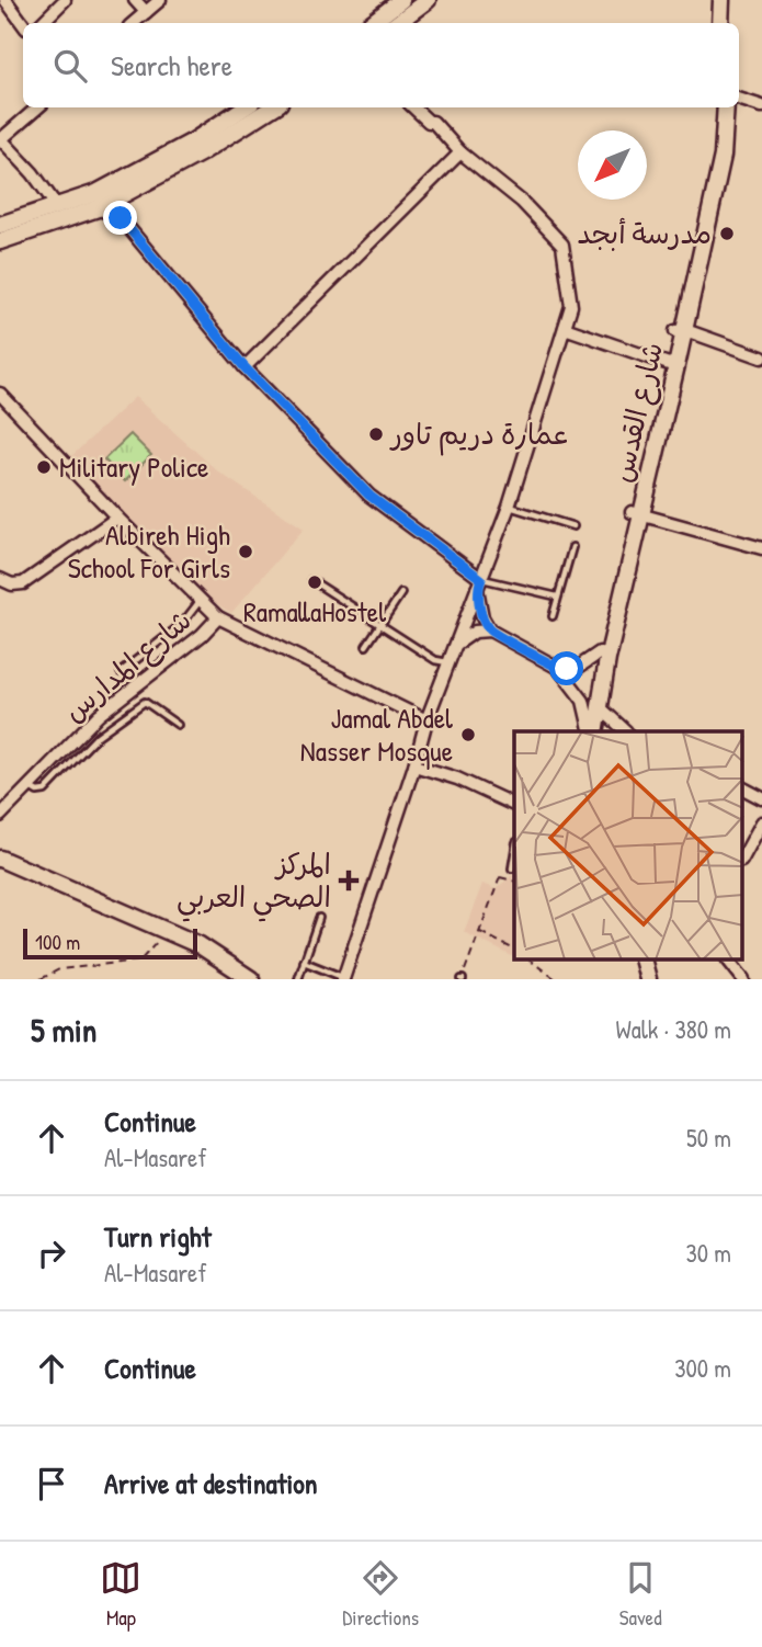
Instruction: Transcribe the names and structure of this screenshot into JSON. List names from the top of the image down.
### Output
{
  "streets": {
    "main road": ["شارع القدس"],
    "street": ["شارع المدارس"]
  },
  "places": {
    "other": [
      "مدرسة أبجد",
      "عمارة دريم تاور",
      "Military Police",
      "Albireh High School For Girls",
      "RamallaHostel",
      "Jamal Abdel Nasser Mosque"
    ],
    "health": ["المركز الصحي العربي"]
  },
  "scale_bar": "100 m",
  "north": "bottom left",
  "page": {
    "search": "Search here",
    "scale": "100 m",
    "heading": ["5 min", "Walk · 380 m"],
    "list": [
      ["Continue", "Al-Masaref", "50 m"],
      ["Turn right", "Al-Masaref", "30 m"],
      ["Continue", "300 m"],
      "Arrive at destination"
    ],
    "nav": ["Map", "Directions", "Saved"]
  }
}
